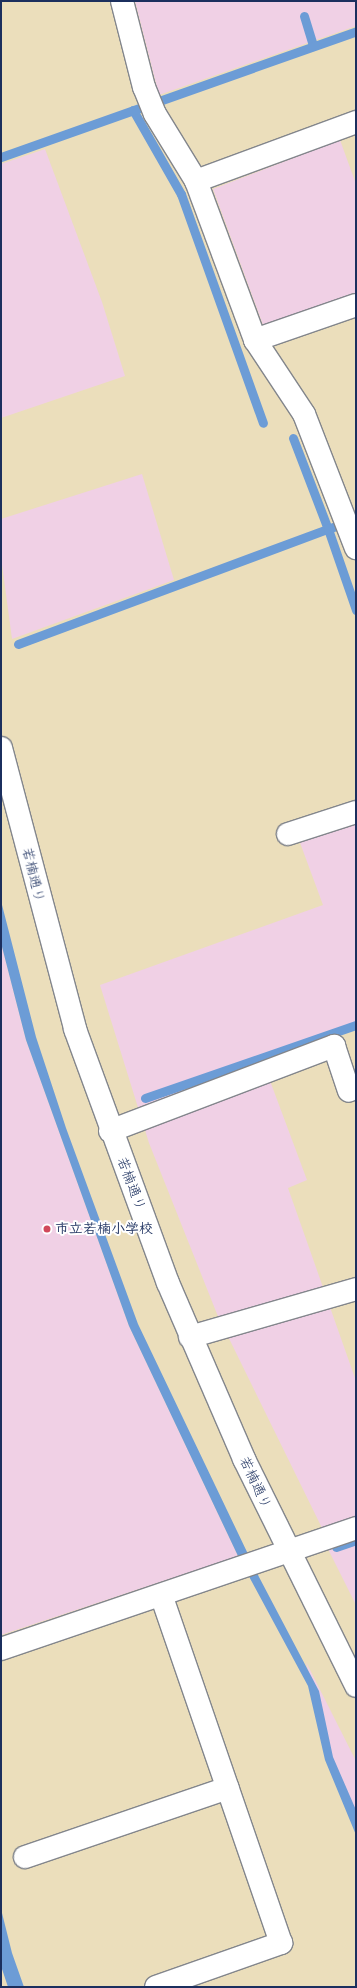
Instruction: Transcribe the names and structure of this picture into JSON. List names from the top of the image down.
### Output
{
  "streets": {
    "street": ["若楠通り"]
  },
  "places": ["市立若楠小学校"]
}
